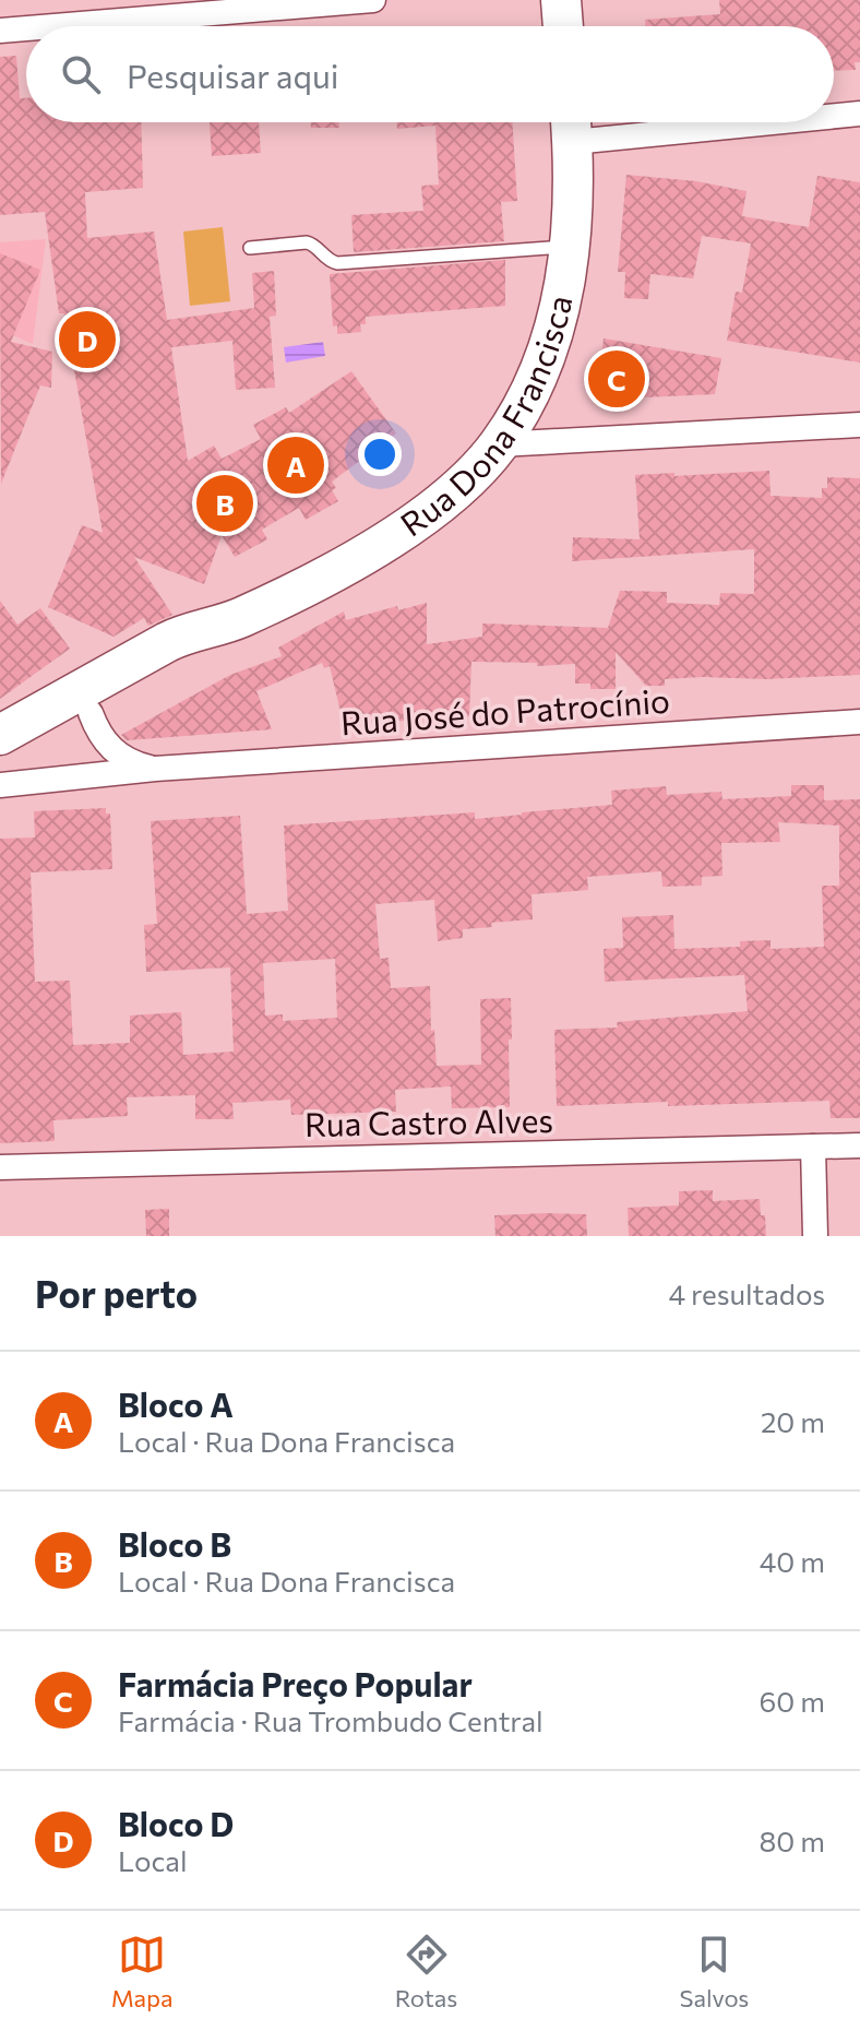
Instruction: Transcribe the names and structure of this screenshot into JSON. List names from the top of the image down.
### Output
{
  "streets": {
    "main road": ["Rua Dona Francisca"],
    "street": ["Rua José do Patrocínio", "Rua Castro Alves"]
  },
  "crossings": [
    ["Rua Dona Francisca", "Rua José do Patrocínio"]
  ],
  "page": {
    "search": "Pesquisar aqui",
    "pins": [
      "D",
      "C",
      "A",
      "B"
    ],
    "heading": ["Por perto", "4 resultados"],
    "list": [
      {
        "mark": "A",
        "name": "Bloco A",
        "note": "Local · Rua Dona Francisca",
        "value": "20 m"
      },
      {
        "mark": "B",
        "name": "Bloco B",
        "note": "Local · Rua Dona Francisca",
        "value": "40 m"
      },
      {
        "mark": "C",
        "name": "Farmácia Preço Popular",
        "note": "Farmácia · Rua Trombudo Central",
        "value": "60 m"
      },
      {
        "mark": "D",
        "name": "Bloco D",
        "note": "Local",
        "value": "80 m"
      }
    ],
    "nav": ["Mapa", "Rotas", "Salvos"]
  }
}
